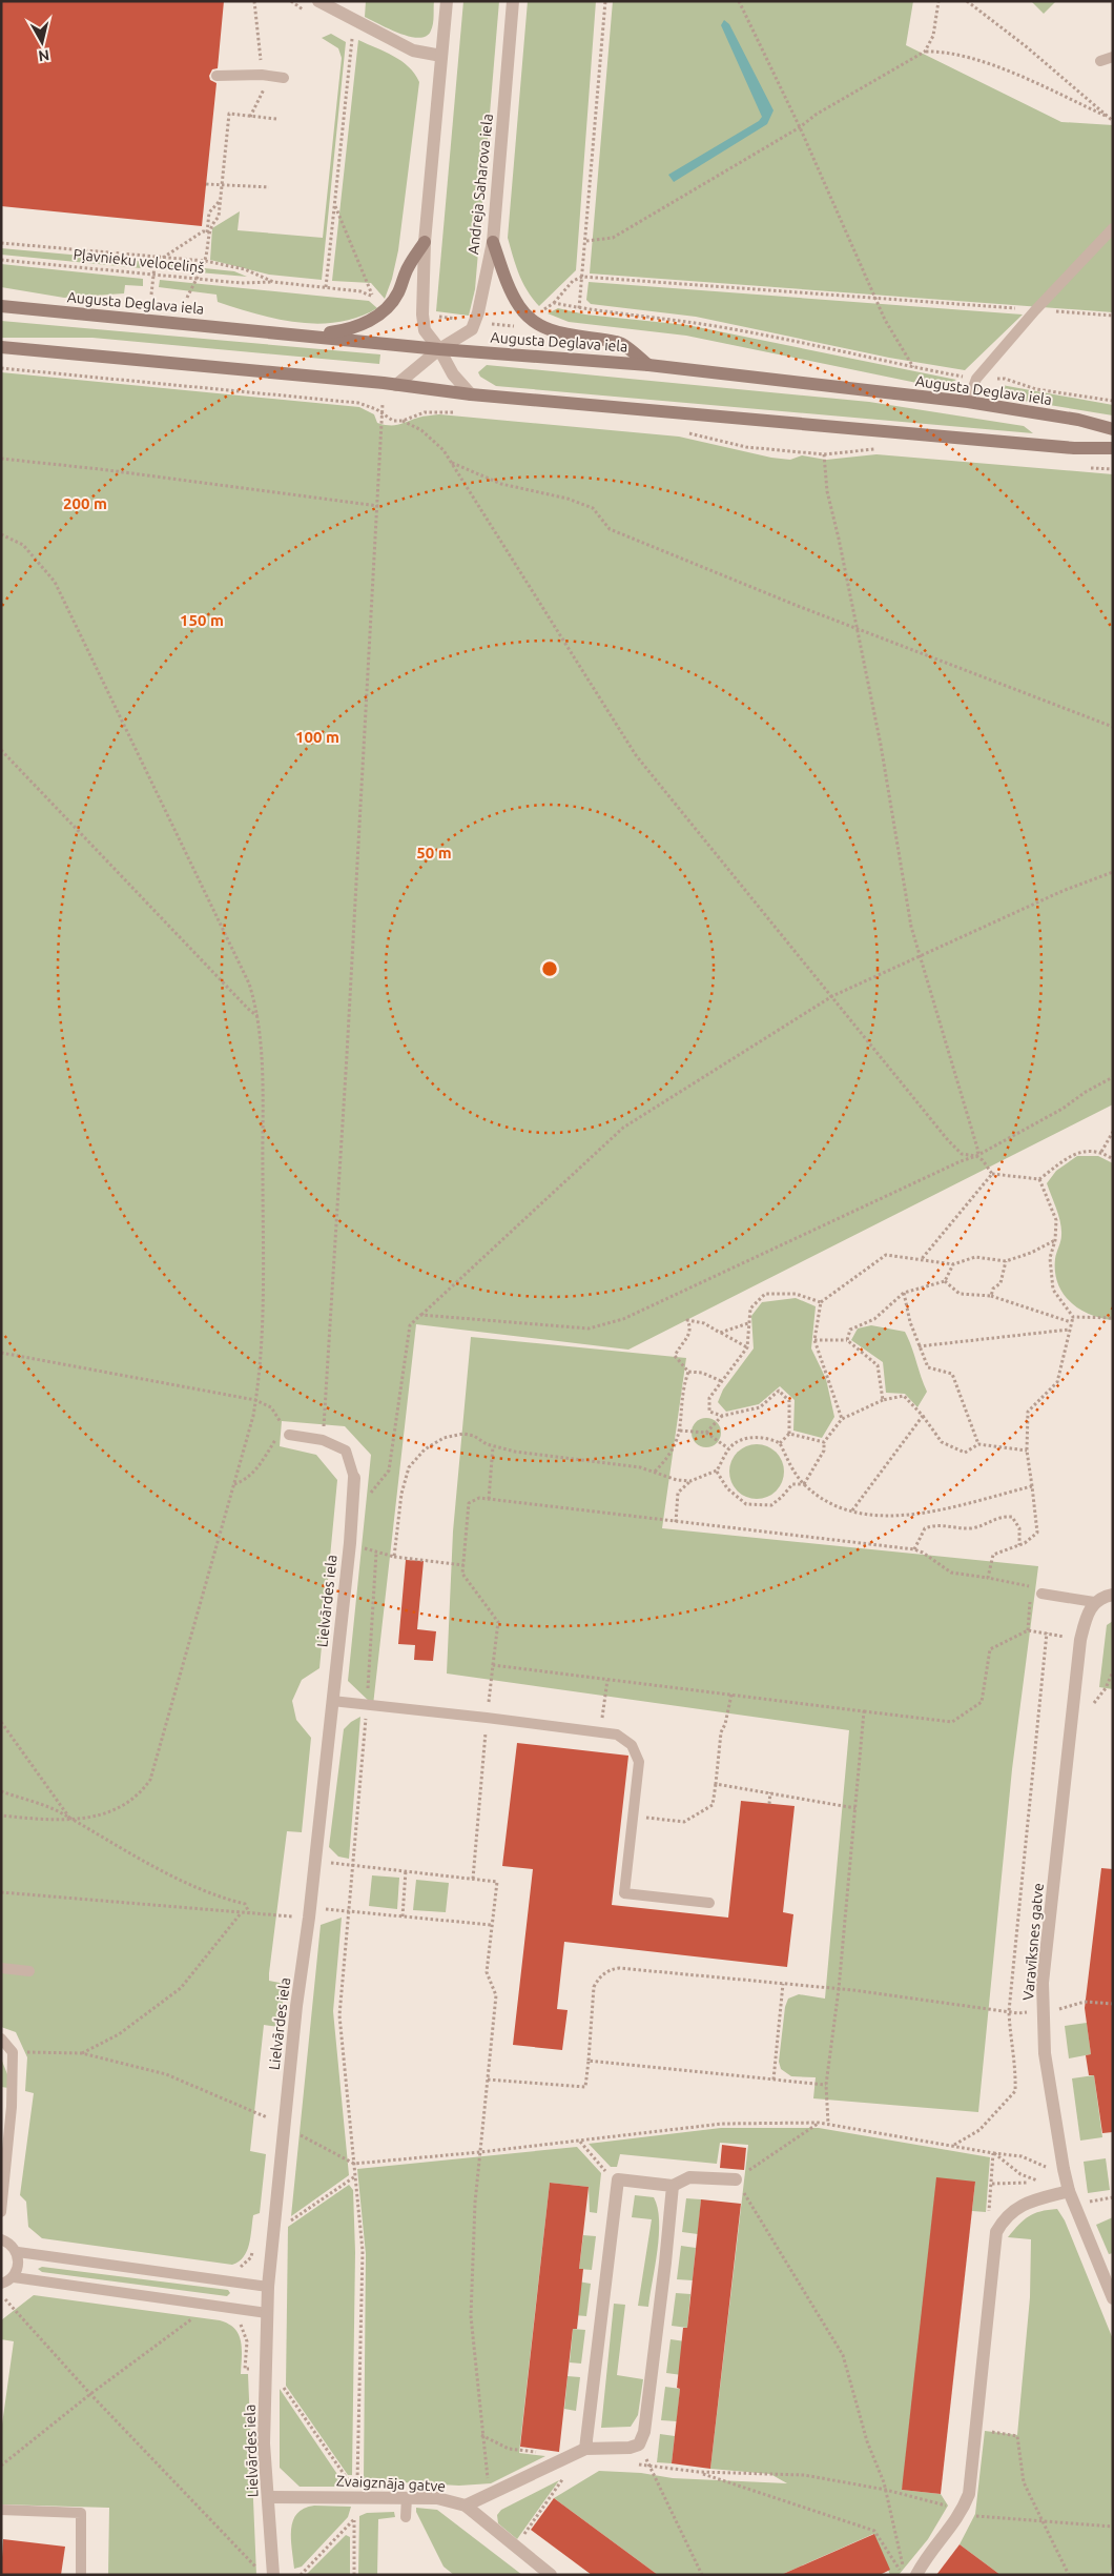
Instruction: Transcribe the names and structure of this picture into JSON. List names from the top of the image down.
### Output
{
  "streets": {
    "main road": ["Augusta Deglava iela"],
    "street": [
      "Andreja Saharova iela",
      "Lielvārdes iela",
      "Varavīksnes gatve",
      "Zvaigznāja gatve"
    ],
    "path": ["Pļavnieku veloceliņš"]
  },
  "crossings": [
    ["Andreja Saharova iela", "Augusta Deglava iela"],
    ["Lielvārdes iela", "Zvaigznāja gatve"]
  ],
  "north": "bottom",
  "rings": [
    "200 m",
    "150 m",
    "100 m",
    "50 m"
  ]
}
